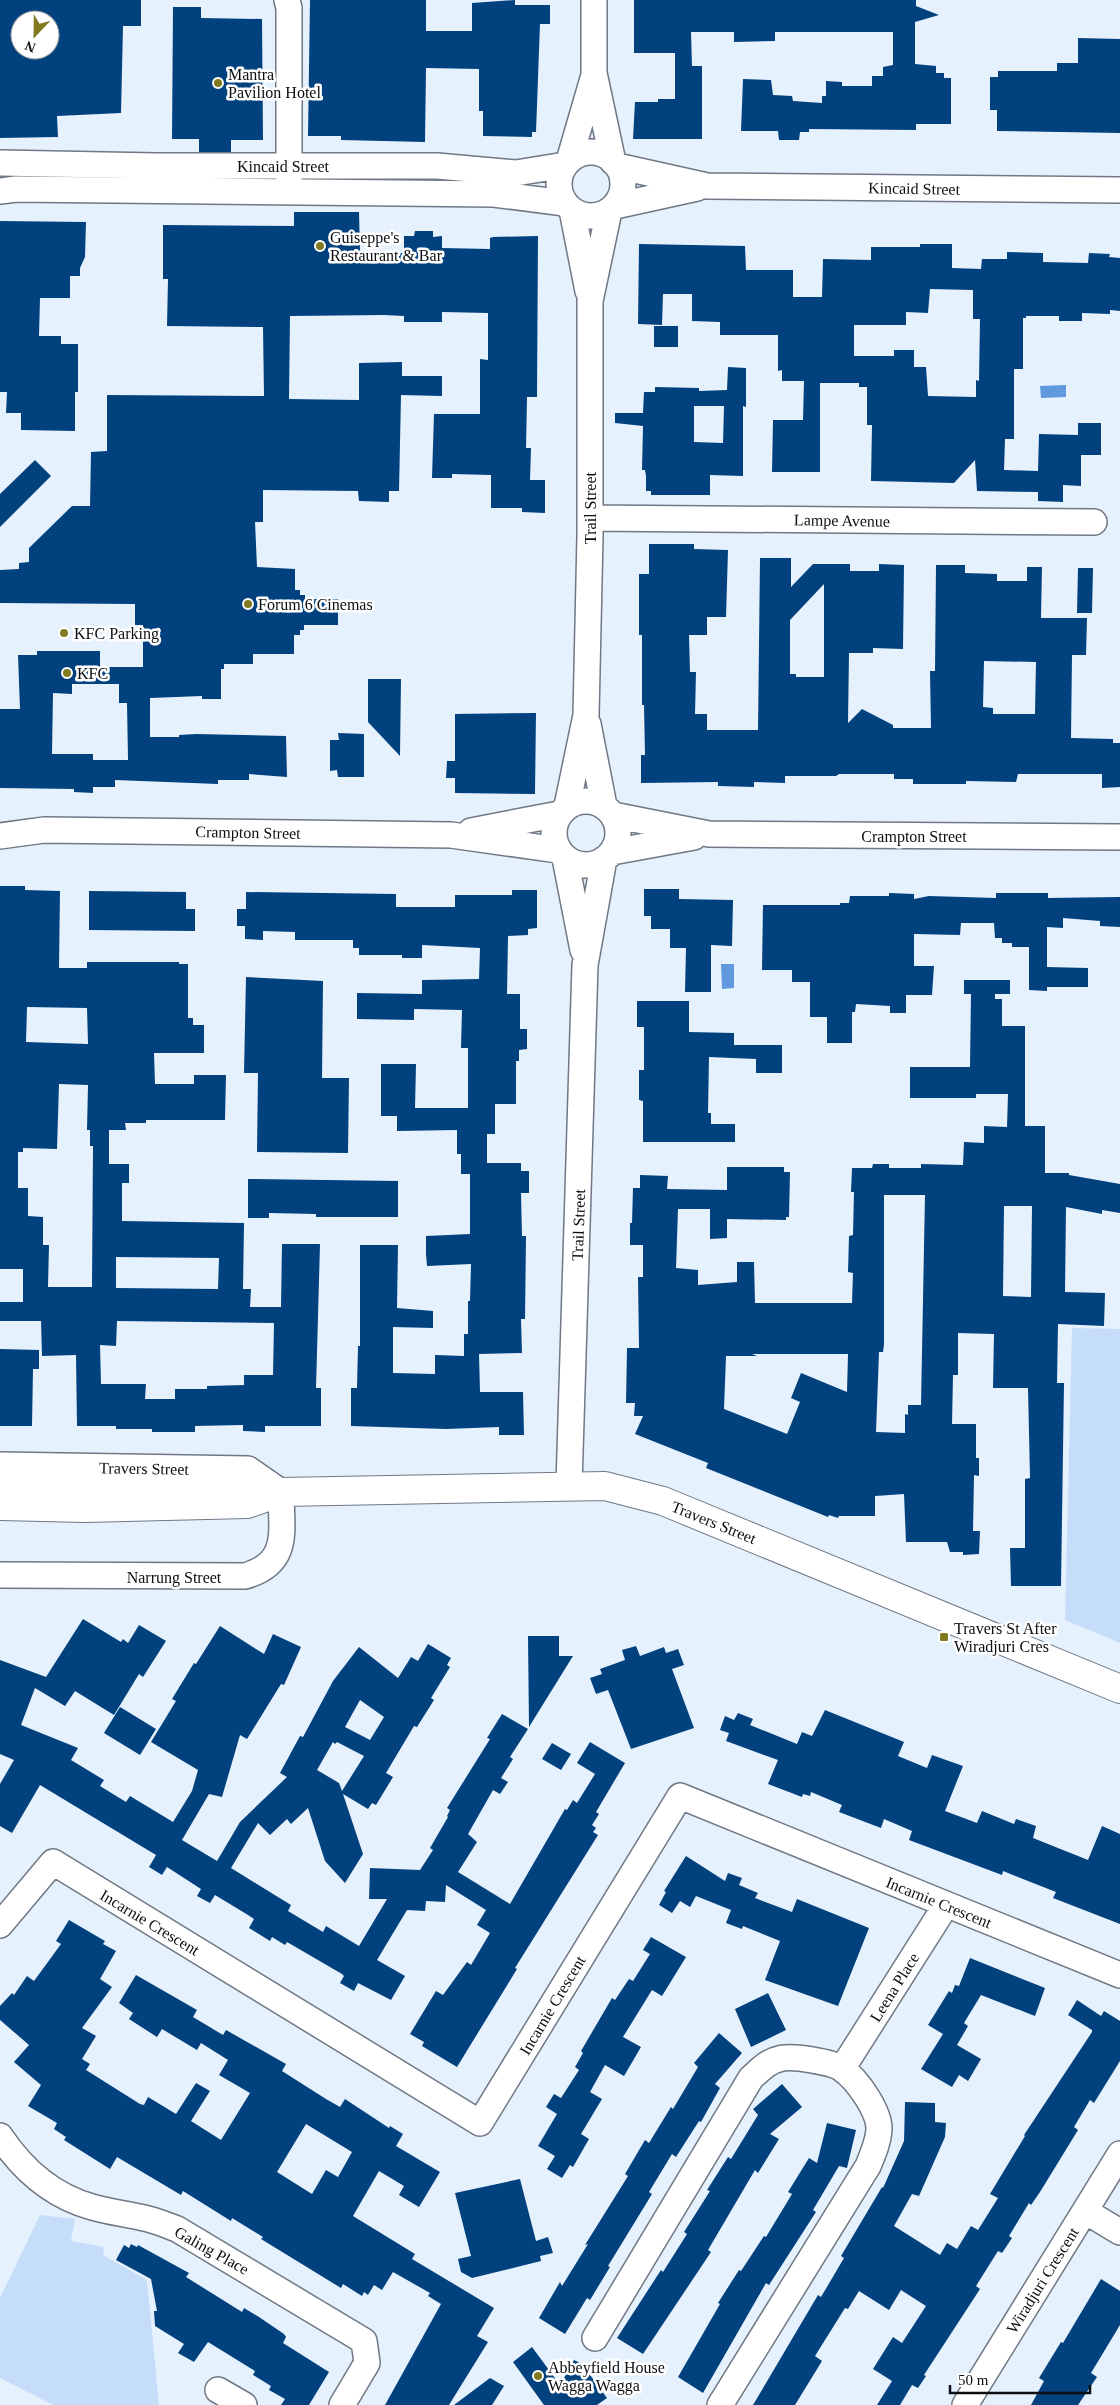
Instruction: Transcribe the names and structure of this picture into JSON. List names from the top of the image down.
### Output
{
  "streets": {
    "main road": ["Travers Street"],
    "street": [
      "Kincaid Street",
      "Trail Street",
      "Lampe Avenue",
      "Crampton Street",
      "Narrung Street",
      "Incarnie Crescent",
      "Leena Place",
      "Galing Place",
      "Wiradjuri Crescent"
    ]
  },
  "crossings": [
    ["Kincaid Street", "Trail Street"],
    ["Trail Street", "Lampe Avenue"],
    ["Trail Street", "Crampton Street"],
    ["Trail Street", "Travers Street"],
    ["Travers Street", "Narrung Street"],
    ["Incarnie Crescent", "Leena Place"]
  ],
  "places": {
    "other": [
      "Mantra Pavilion Hotel",
      "Guiseppe's Restaurant & Bar",
      "Forum 6 Cinemas",
      "KFC Parking",
      "KFC",
      "Abbeyfield House Wagga Wagga"
    ],
    "transit": ["Travers St After Wiradjuri Cres"]
  },
  "scale_bar": "50 m",
  "north": "bottom"
}
